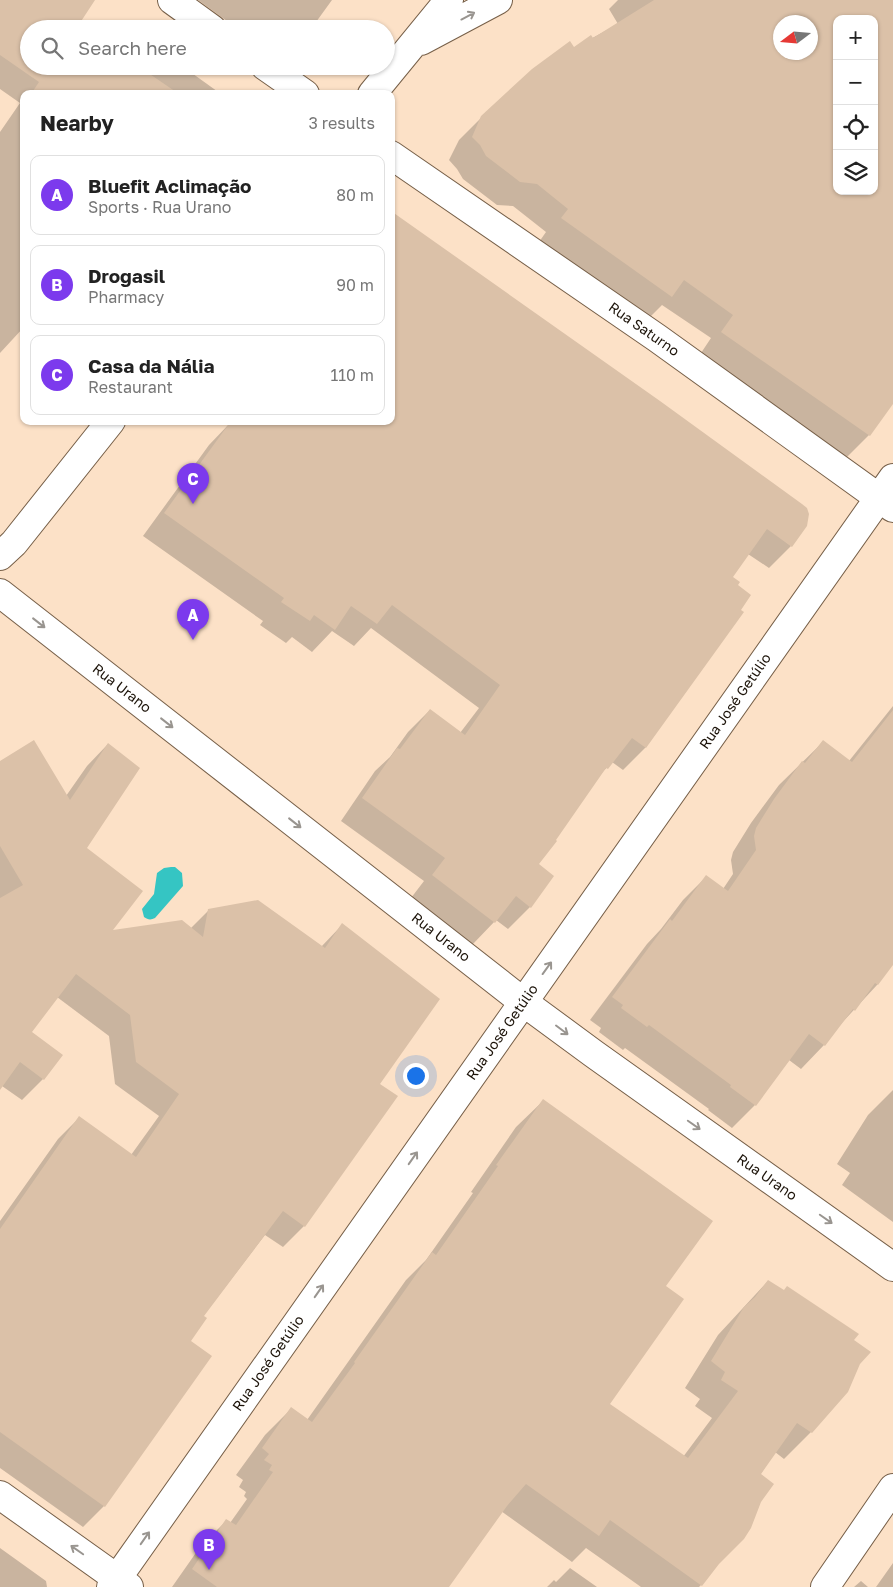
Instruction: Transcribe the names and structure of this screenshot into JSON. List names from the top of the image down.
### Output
{
  "streets": {
    "street": ["Rua Saturno", "Rua Urano", "Rua José Getúlio"]
  },
  "crossings": [
    ["Rua Saturno", "Rua José Getúlio"],
    ["Rua Urano", "Rua José Getúlio"]
  ],
  "one_way": ["Rua Urano", "Rua José Getúlio"],
  "north": "left",
  "page": {
    "map_buttons": ["+", "−"],
    "search": "Search here",
    "heading": ["Nearby", "3 results"],
    "list": [
      {
        "mark": "A",
        "name": "Bluefit Aclimação",
        "note": "Sports · Rua Urano",
        "value": "80 m"
      },
      {
        "mark": "B",
        "name": "Drogasil",
        "note": "Pharmacy",
        "value": "90 m"
      },
      {
        "mark": "C",
        "name": "Casa da Nália",
        "note": "Restaurant",
        "value": "110 m"
      }
    ],
    "pins": ["C", "A", "B"]
  }
}
